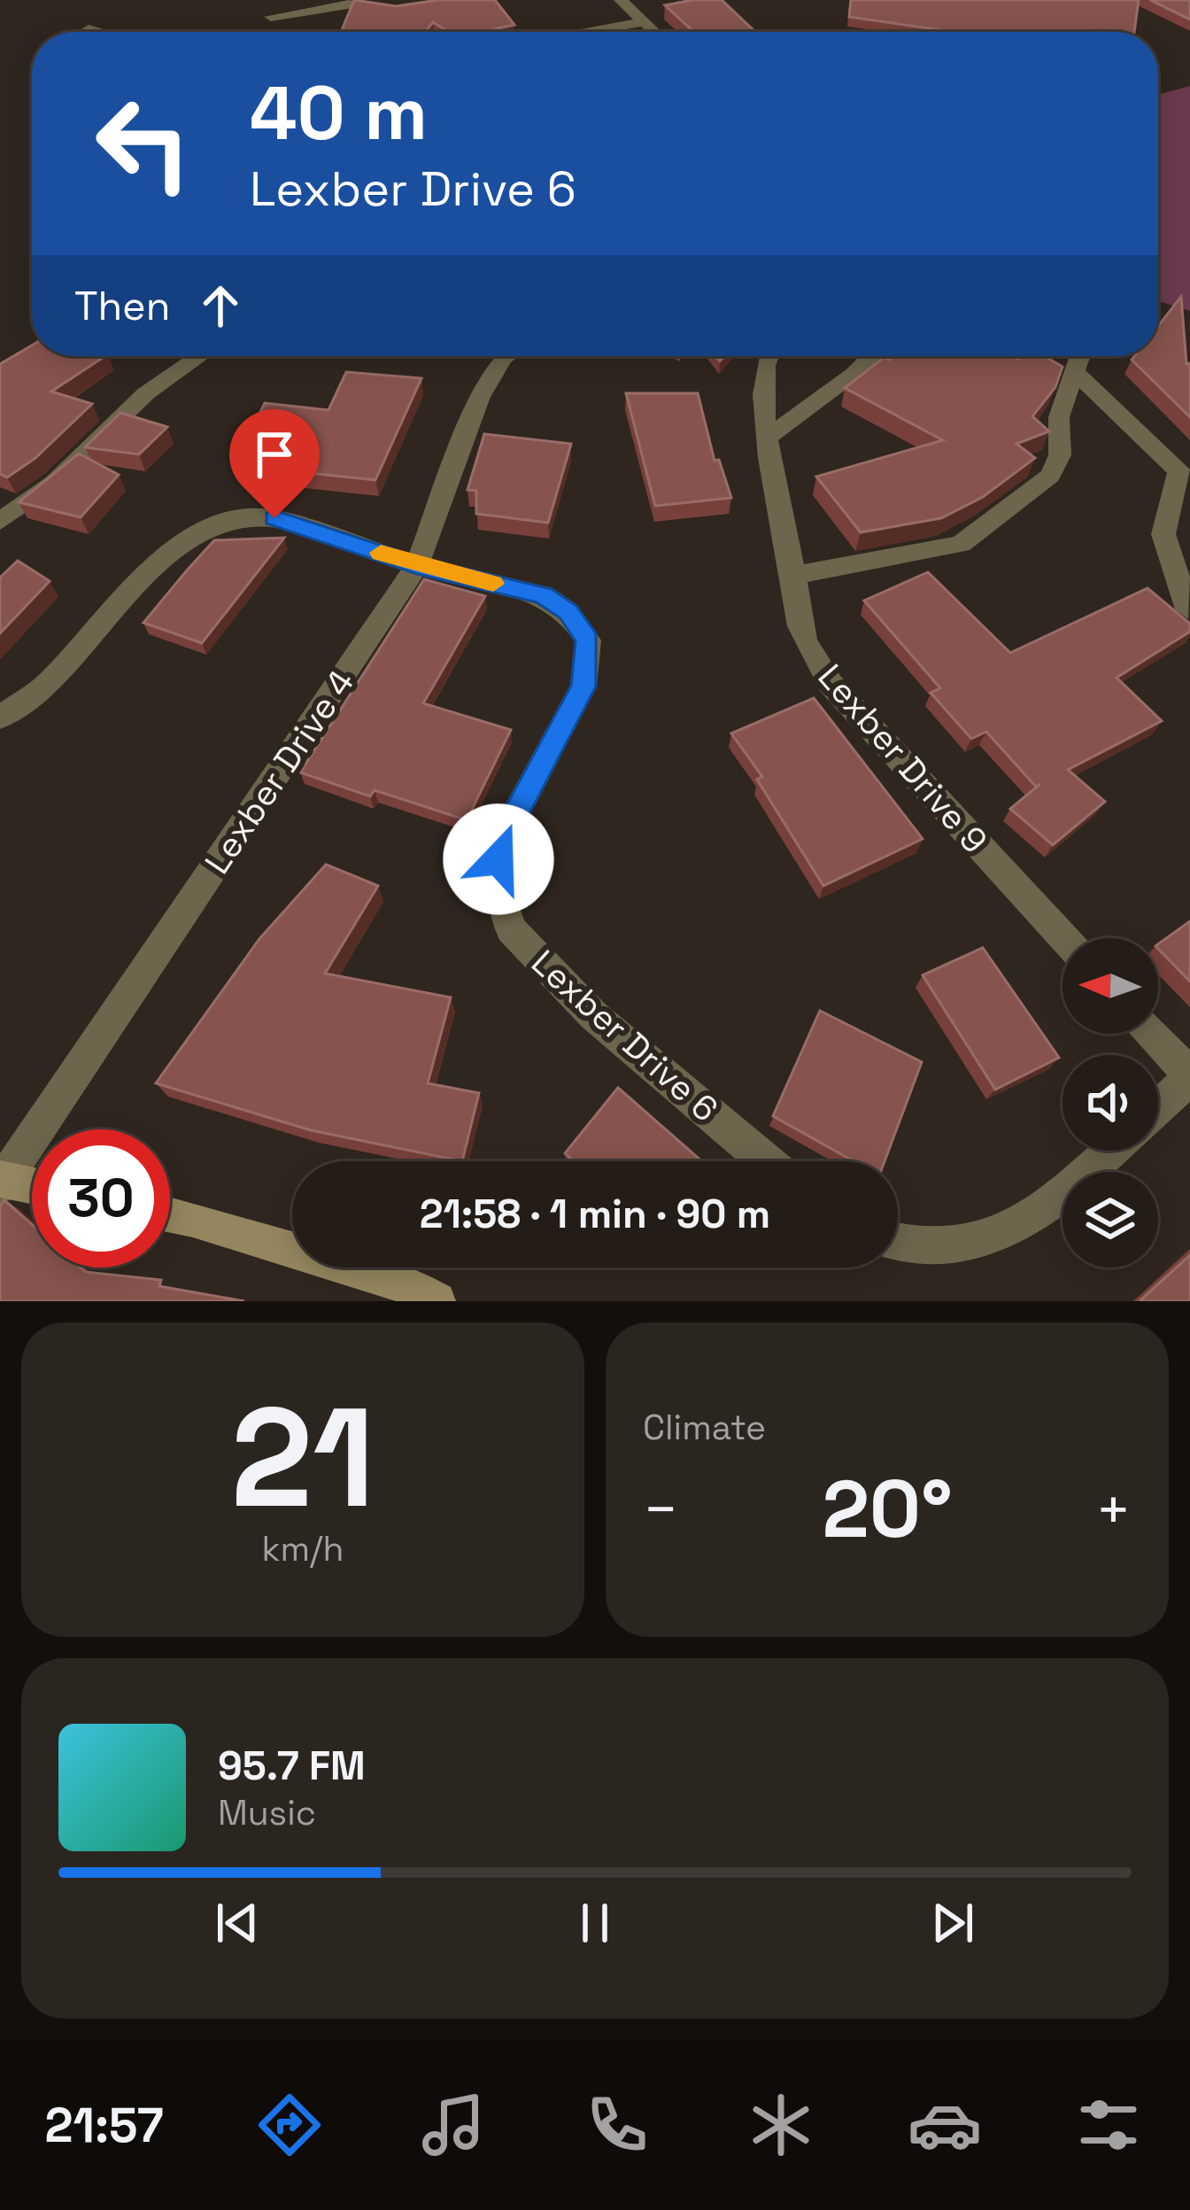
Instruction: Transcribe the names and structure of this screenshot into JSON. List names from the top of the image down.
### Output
{
  "streets": {
    "street": ["Lexber Drive 9", "Lexber Drive 4", "Lexber Drive 6"]
  },
  "crossings": [
    ["Lexber Drive 4", "Lexber Drive 6"]
  ],
  "north": "left",
  "page": {
    "turn": ["40 m", "Lexber Drive 6"],
    "then": "Then",
    "limit": "30",
    "trip": "21:58 · 1 min · 90 m",
    "tile": [
      ["21", "km/h"],
      "Climate"
    ],
    "heat": ["−", "20°", "+"],
    "song": ["95.7 FM", "Music"],
    "tabs": "21:57"
  }
}
